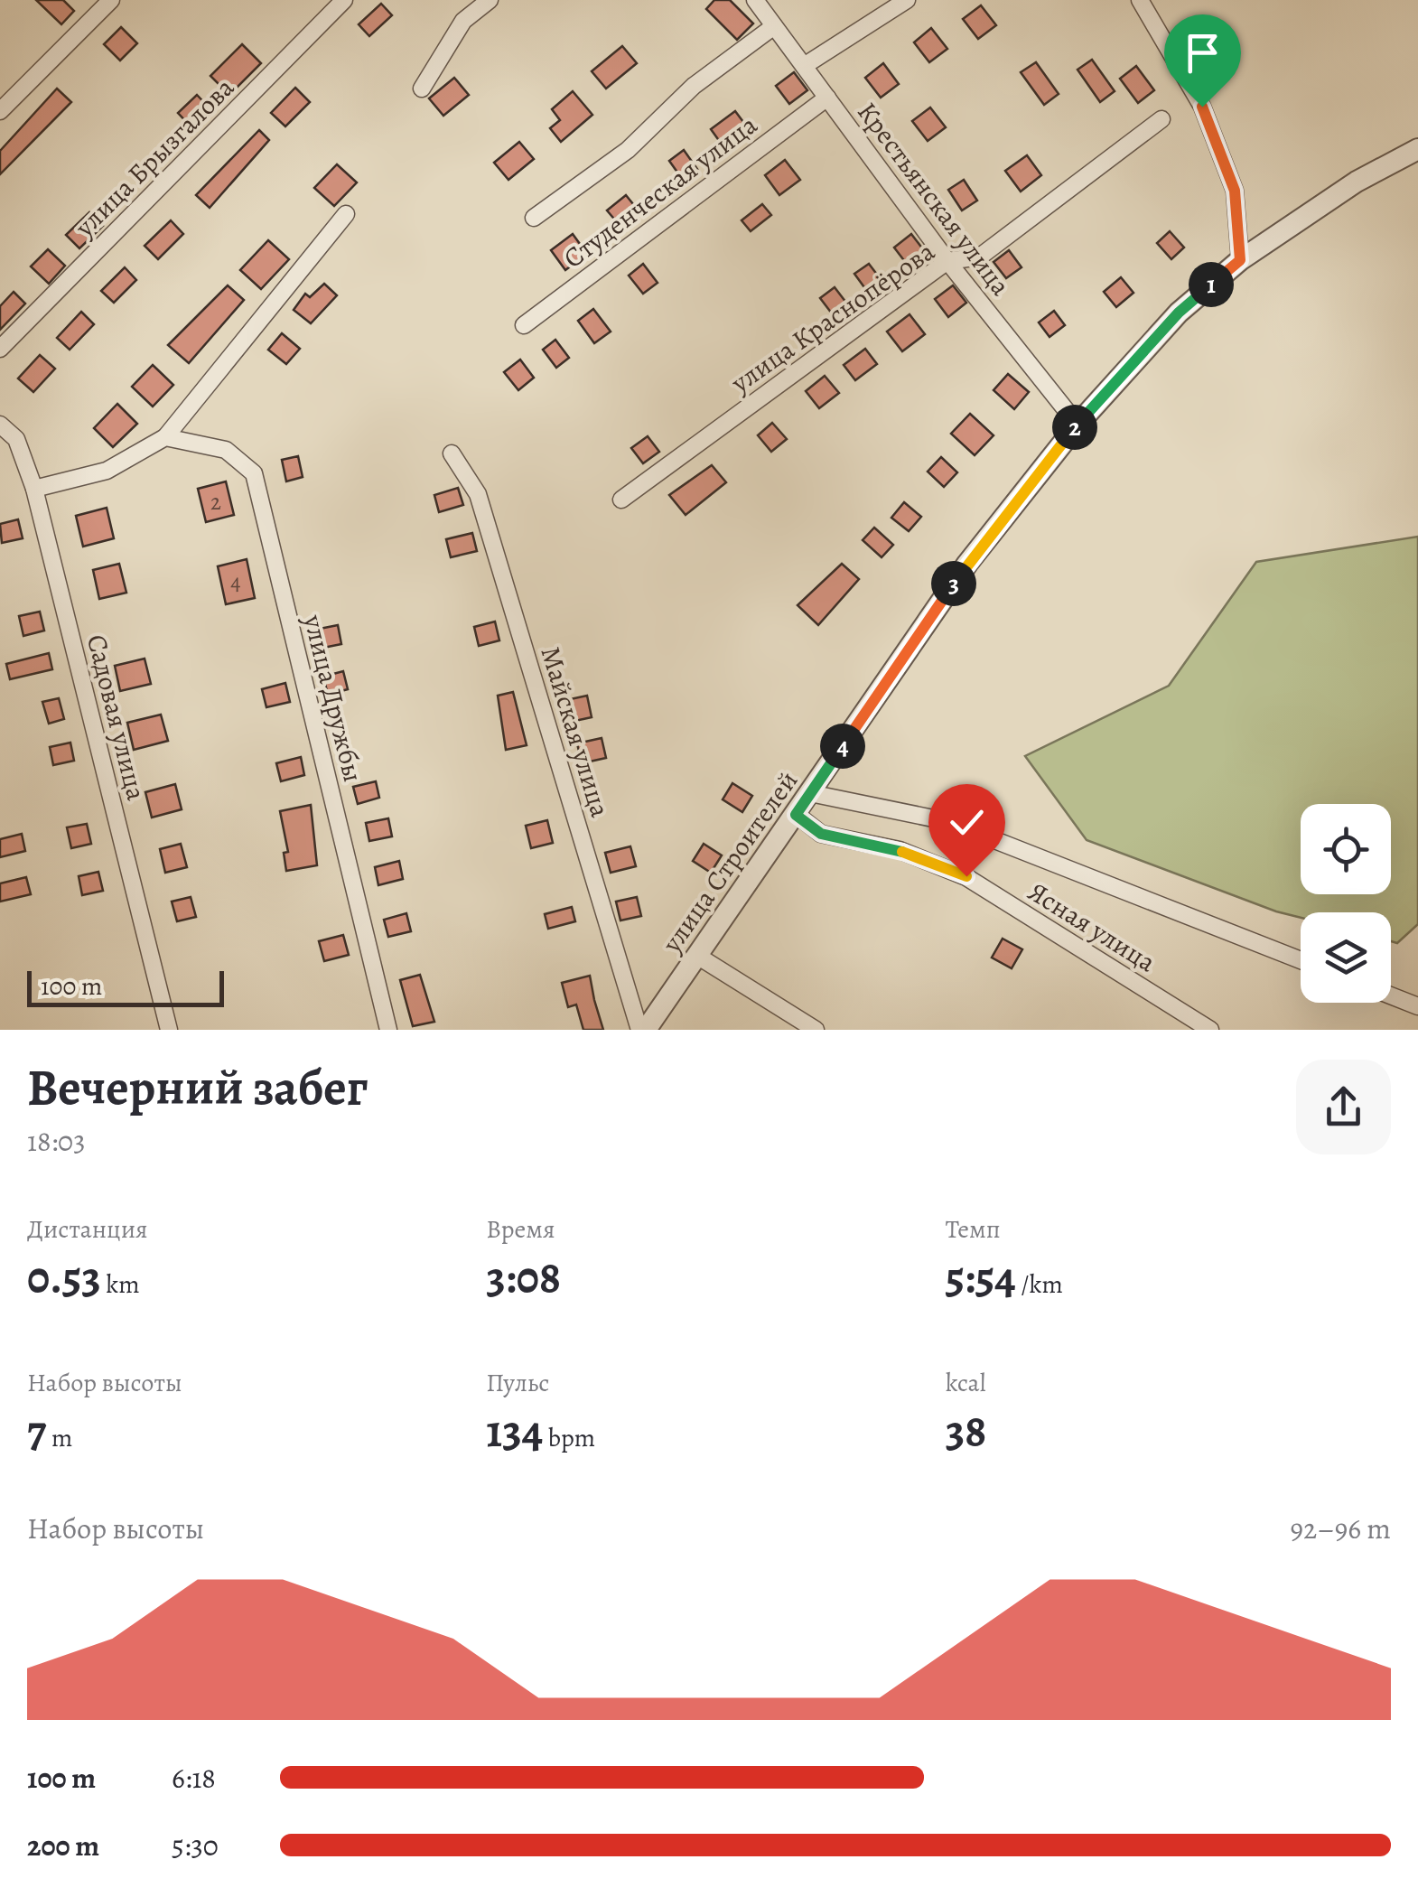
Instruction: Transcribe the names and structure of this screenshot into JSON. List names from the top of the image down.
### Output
{
  "streets": {
    "street": [
      "улица Брызгалова",
      "Студенческая улица",
      "Крестьянская улица",
      "улица Краснопёрова",
      "улица Дружбы",
      "Садовая улица",
      "Майская улица",
      "улица Строителей",
      "Ясная улица"
    ]
  },
  "crossings": [
    ["Студенческая улица", "Крестьянская улица"],
    ["Крестьянская улица", "улица Краснопёрова"],
    ["Крестьянская улица", "улица Строителей"],
    ["Майская улица", "улица Строителей"],
    ["улица Строителей", "Ясная улица"]
  ],
  "house_numbers": ["2", "4"],
  "scale_bar": "100 m",
  "page": {
    "pins": [
      "1",
      "2",
      "3",
      "4"
    ],
    "scale": "100 m",
    "heading": ["Вечерний забег", "18:03"],
    "stats": [
      ["Дистанция", "0.53 km"],
      ["Время", "3:08"],
      ["Темп", "5:54 /km"],
      ["Набор высоты", "7 m"],
      ["Пульс", "134 bpm"],
      ["kcal", "38"]
    ],
    "chart": ["Набор высоты", "92–96 m"],
    "list": [
      {
        "name": "100 m",
        "note": "6:18"
      },
      {
        "name": "200 m",
        "note": "5:30"
      }
    ]
  }
}
